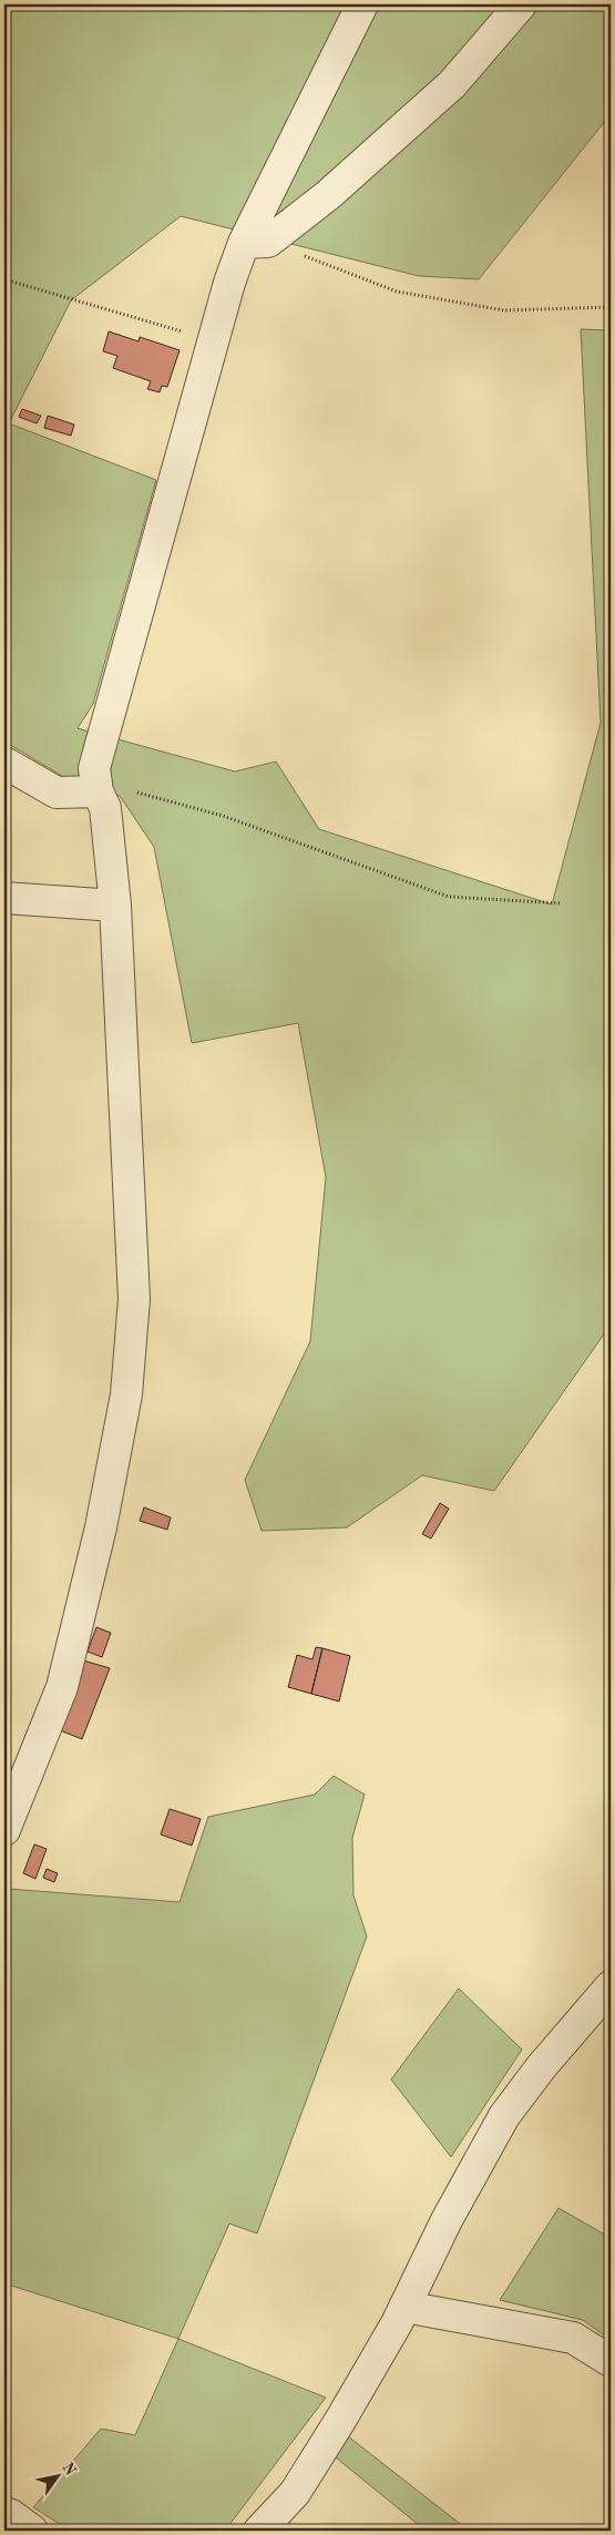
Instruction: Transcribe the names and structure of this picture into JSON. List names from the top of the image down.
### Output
{
  "north": "top right"
}
